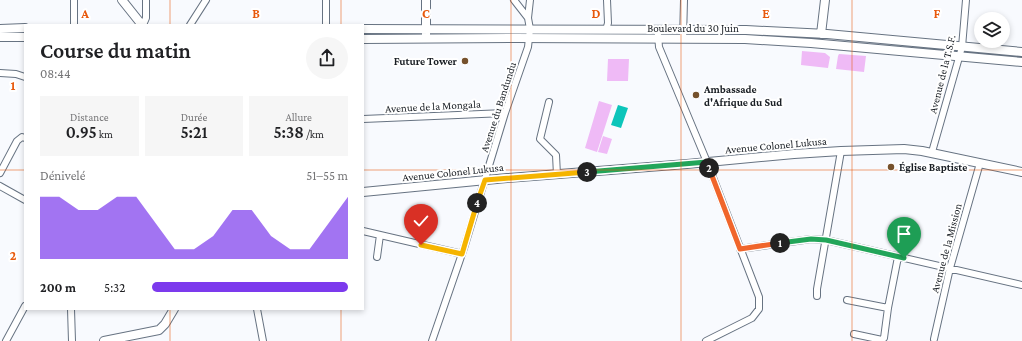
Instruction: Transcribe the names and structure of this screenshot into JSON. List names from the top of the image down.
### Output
{
  "streets": {
    "main road": ["Boulevard du 30 Juin", "Avenue Colonel Lukusa"],
    "street": [
      "Avenue de la T.S.F.",
      "Avenue de la Mongala",
      "Avenue du Bandundu",
      "Avenue de la Mission"
    ]
  },
  "crossings": [
    ["Boulevard du 30 Juin", "Avenue de la T.S.F."],
    ["Boulevard du 30 Juin", "Avenue du Bandundu"],
    ["Avenue de la T.S.F.", "Avenue Colonel Lukusa"],
    ["Avenue de la Mongala", "Avenue du Bandundu"],
    ["Avenue du Bandundu", "Avenue Colonel Lukusa"],
    ["Avenue Colonel Lukusa", "Avenue de la Mission"]
  ],
  "places": ["Future Tower", "Ambassade d'Afrique du Sud", "Église Baptiste"],
  "page": {
    "heading": ["Course du matin", "08:44"],
    "stats": [
      ["Distance", "0.95 km"],
      ["Durée", "5:21"],
      ["Allure", "5:38 /km"]
    ],
    "pins": [
      "2",
      "3",
      "4",
      "1"
    ],
    "chart": ["Dénivelé", "51–55 m"],
    "list": [
      {
        "name": "200 m",
        "note": "5:32"
      }
    ]
  },
  "grid": {
    "columns": [
      "A",
      "B",
      "C",
      "D",
      "E",
      "F"
    ],
    "rows": ["1", "2"]
  }
}
